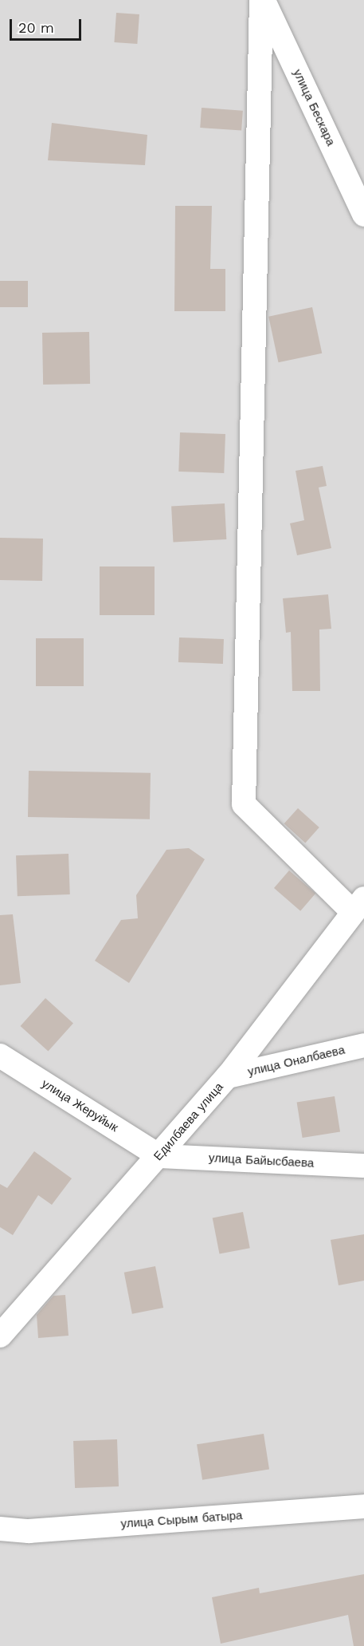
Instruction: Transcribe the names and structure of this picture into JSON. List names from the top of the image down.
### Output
{
  "streets": {
    "street": [
      "улица Бескара",
      "улица Оналбаева",
      "улица Жеруйык",
      "Едилбаева улица",
      "улица Байысбаева",
      "улица Сырым батыра"
    ]
  },
  "crossings": [
    ["улица Оналбаева", "Едилбаева улица"],
    ["улица Жеруйык", "Едилбаева улица"],
    ["улица Жеруйык", "улица Байысбаева"],
    ["Едилбаева улица", "улица Байысбаева"]
  ],
  "scale_bar": "20 m"
}
